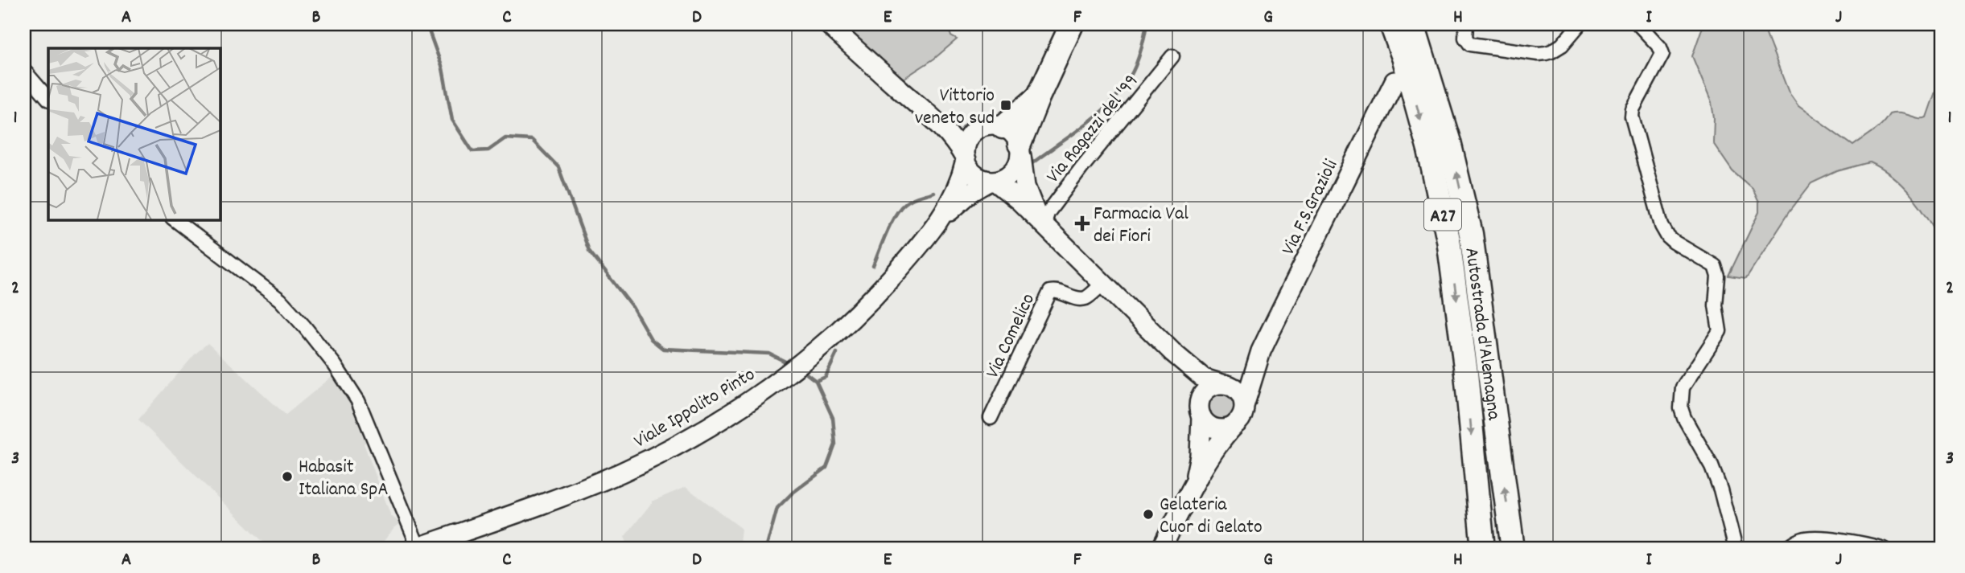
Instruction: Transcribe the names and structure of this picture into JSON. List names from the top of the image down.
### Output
{
  "streets": {
    "highway": ["A27", "Autostrada d'Alemagna"],
    "main road": ["Via F.S.Grazioli", "Viale Ippolito Pinto"],
    "street": ["Via Ragazzi del '99", "Via Comelico"]
  },
  "places": {
    "transit": ["Vittorio veneto sud"],
    "health": ["Farmacia Val dei Fiori"],
    "other": ["Habasit Italiana SpA", "Gelateria Cuor di Gelato"]
  },
  "grid": {
    "columns": [
      "A",
      "B",
      "C",
      "D",
      "E",
      "F",
      "G",
      "H",
      "I",
      "J"
    ],
    "rows": ["1", "2", "3"]
  }
}
